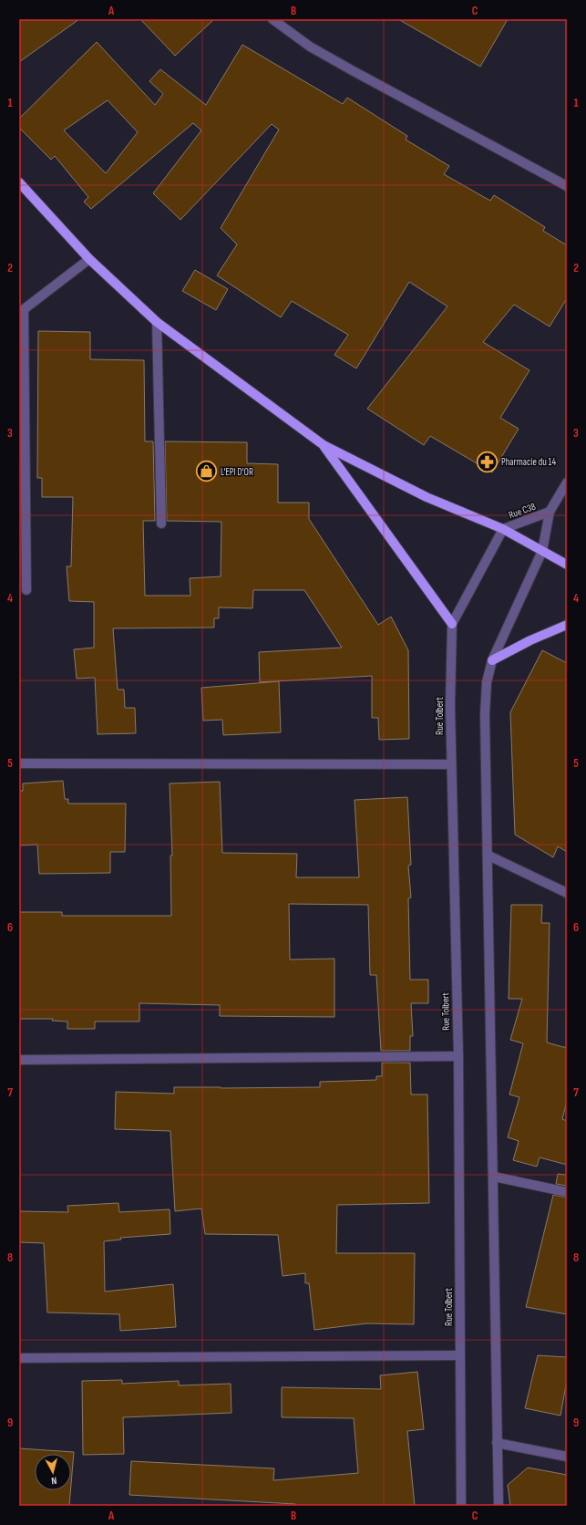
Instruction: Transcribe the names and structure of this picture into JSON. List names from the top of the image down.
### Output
{
  "streets": {
    "street": ["Rue C38", "Rue Tolbert"]
  },
  "crossings": [
    ["Rue C38", "Rue Tolbert"]
  ],
  "places": {
    "pharmacy": ["Pharmacie du 14"],
    "shop": ["L'EPI D'OR"]
  },
  "north": "bottom",
  "grid": {
    "columns": ["A", "B", "C"],
    "rows": [
      "1",
      "2",
      "3",
      "4",
      "5",
      "6",
      "7",
      "8",
      "9"
    ]
  }
}
